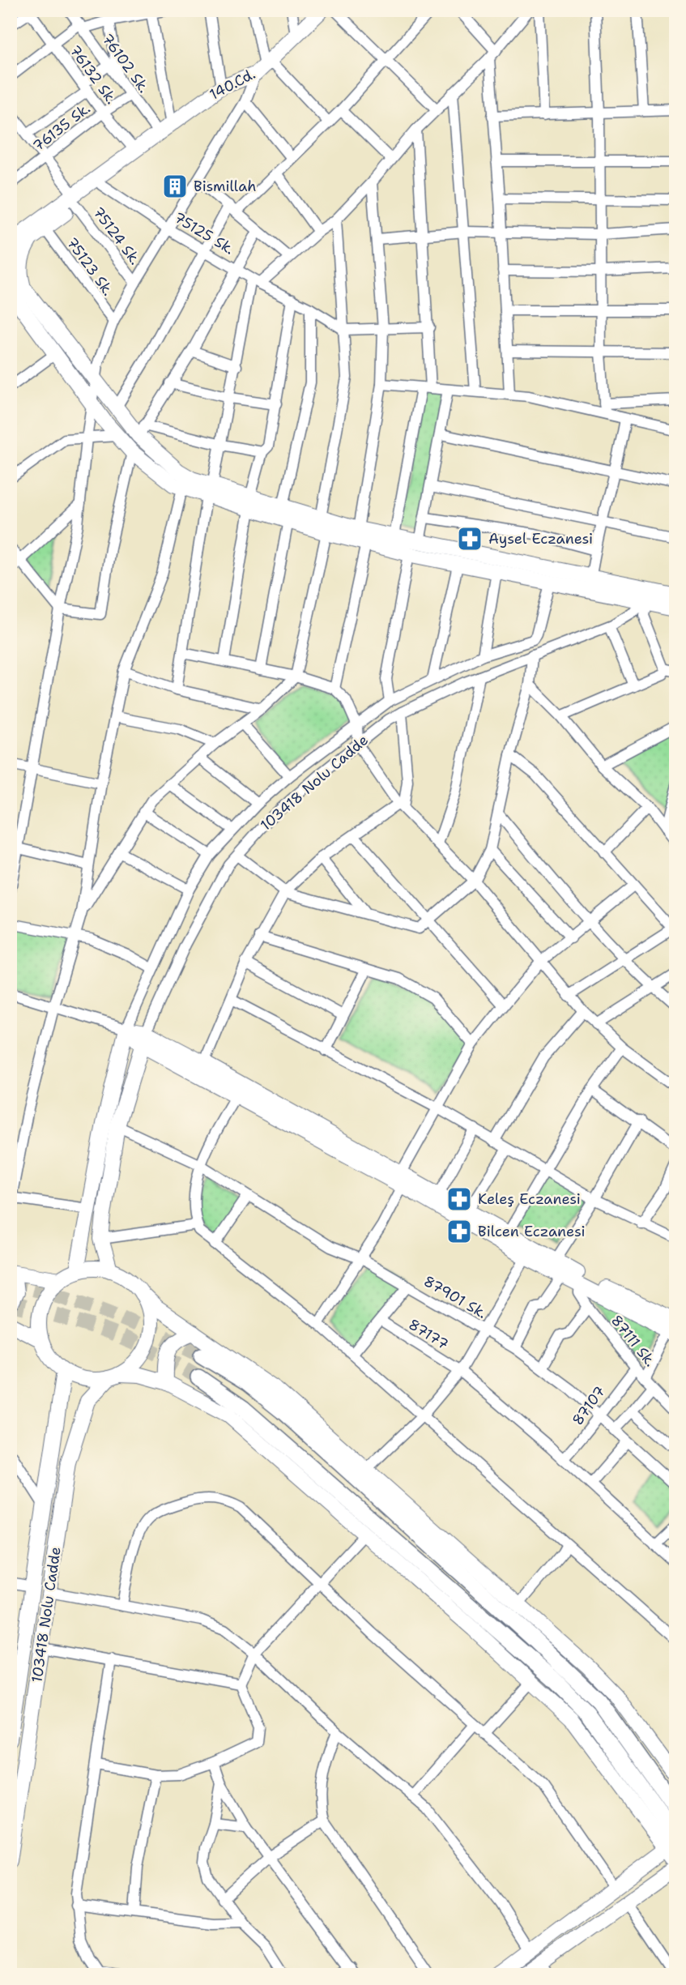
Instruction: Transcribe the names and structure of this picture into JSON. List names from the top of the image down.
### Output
{
  "streets": {
    "street": [
      "76102 Sk.",
      "76132 Sk.",
      "140.Cd.",
      "76135 Sk.",
      "75125 Sk.",
      "75124 Sk.",
      "75123 Sk.",
      "103418 Nolu Cadde",
      "87901 Sk.",
      "87177",
      "87111 Sk.",
      "87107"
    ]
  },
  "crossings": [
    ["76102 Sk.", "140.Cd."],
    ["76102 Sk.", "76135 Sk."],
    ["76132 Sk.", "140.Cd."],
    ["76132 Sk.", "76135 Sk."],
    ["140.Cd.", "75125 Sk."],
    ["140.Cd.", "75124 Sk."],
    ["140.Cd.", "75123 Sk."],
    ["76135 Sk.", "75124 Sk."],
    ["103418 Nolu Cadde", "87901 Sk."],
    ["87901 Sk.", "87107"],
    ["87177", "87107"],
    ["87111 Sk.", "87107"]
  ],
  "places": {
    "building": ["Bismillah"],
    "pharmacy": ["Aysel Eczanesi", "Keleş Eczanesi", "Bilcen Eczanesi"]
  }
}
